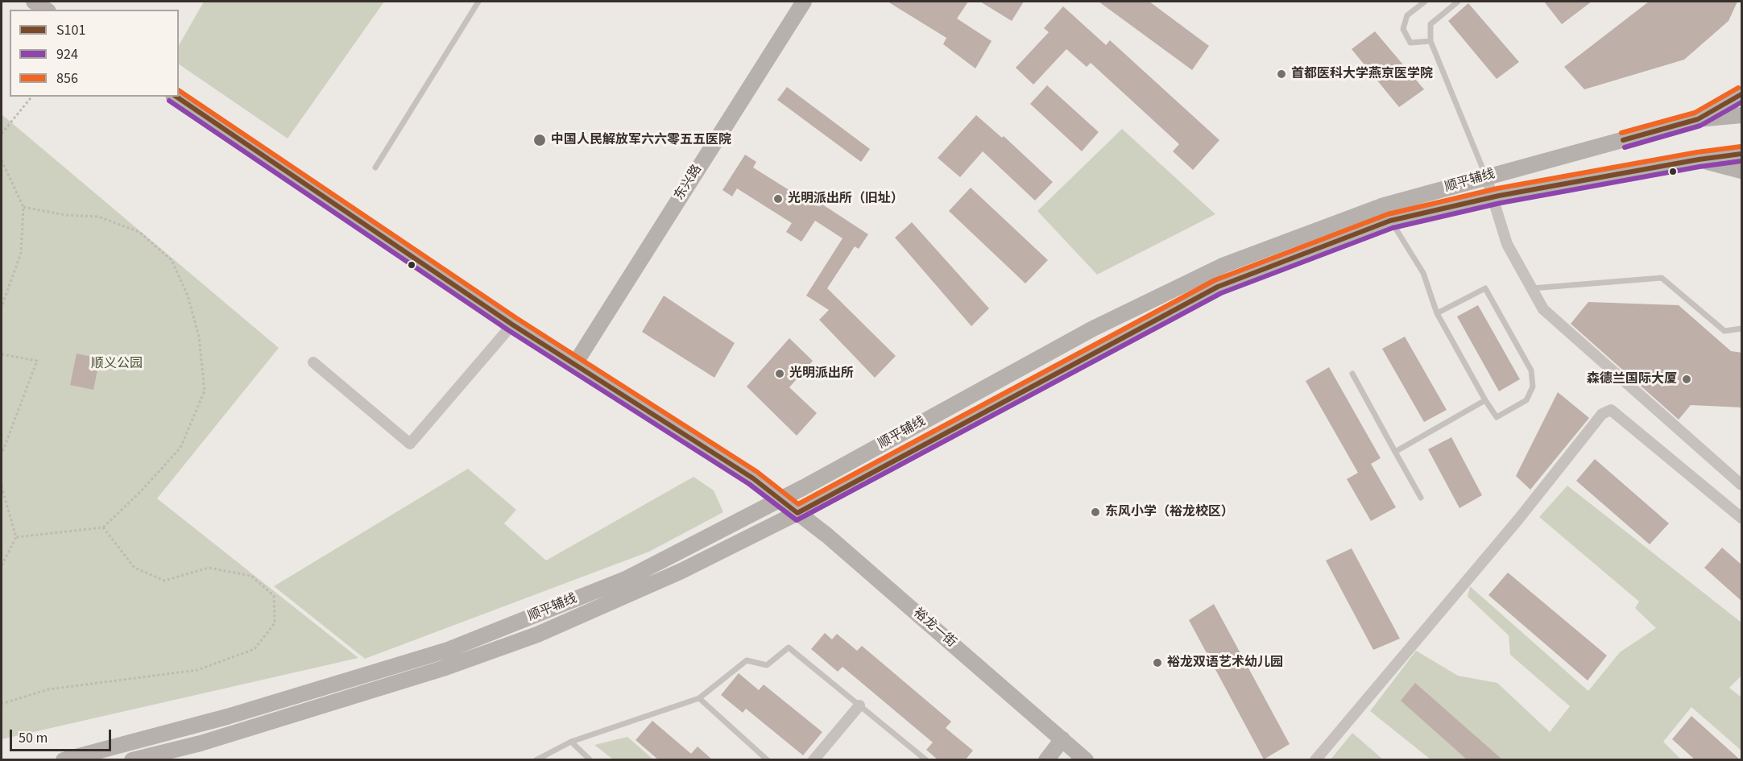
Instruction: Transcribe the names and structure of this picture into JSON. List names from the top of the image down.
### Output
{
  "streets": {
    "main road": ["顺平辅线", "东兴路", "裕龙一街"]
  },
  "crossings": [
    ["顺平辅线", "裕龙一街"],
    ["东兴路", "裕龙一街"]
  ],
  "parks": ["顺义公园"],
  "places": [
    "首都医科大学燕京医学院",
    "中国人民解放军六六零五五医院",
    "光明派出所（旧址）",
    "光明派出所",
    "森德兰国际大厦",
    "东风小学（裕龙校区）",
    "裕龙双语艺术幼儿园"
  ],
  "lines": ["transit line 856", "transit line S101", "transit line 924"],
  "legend": ["S101", "924", "856"],
  "scale_bar": "50 m"
}
